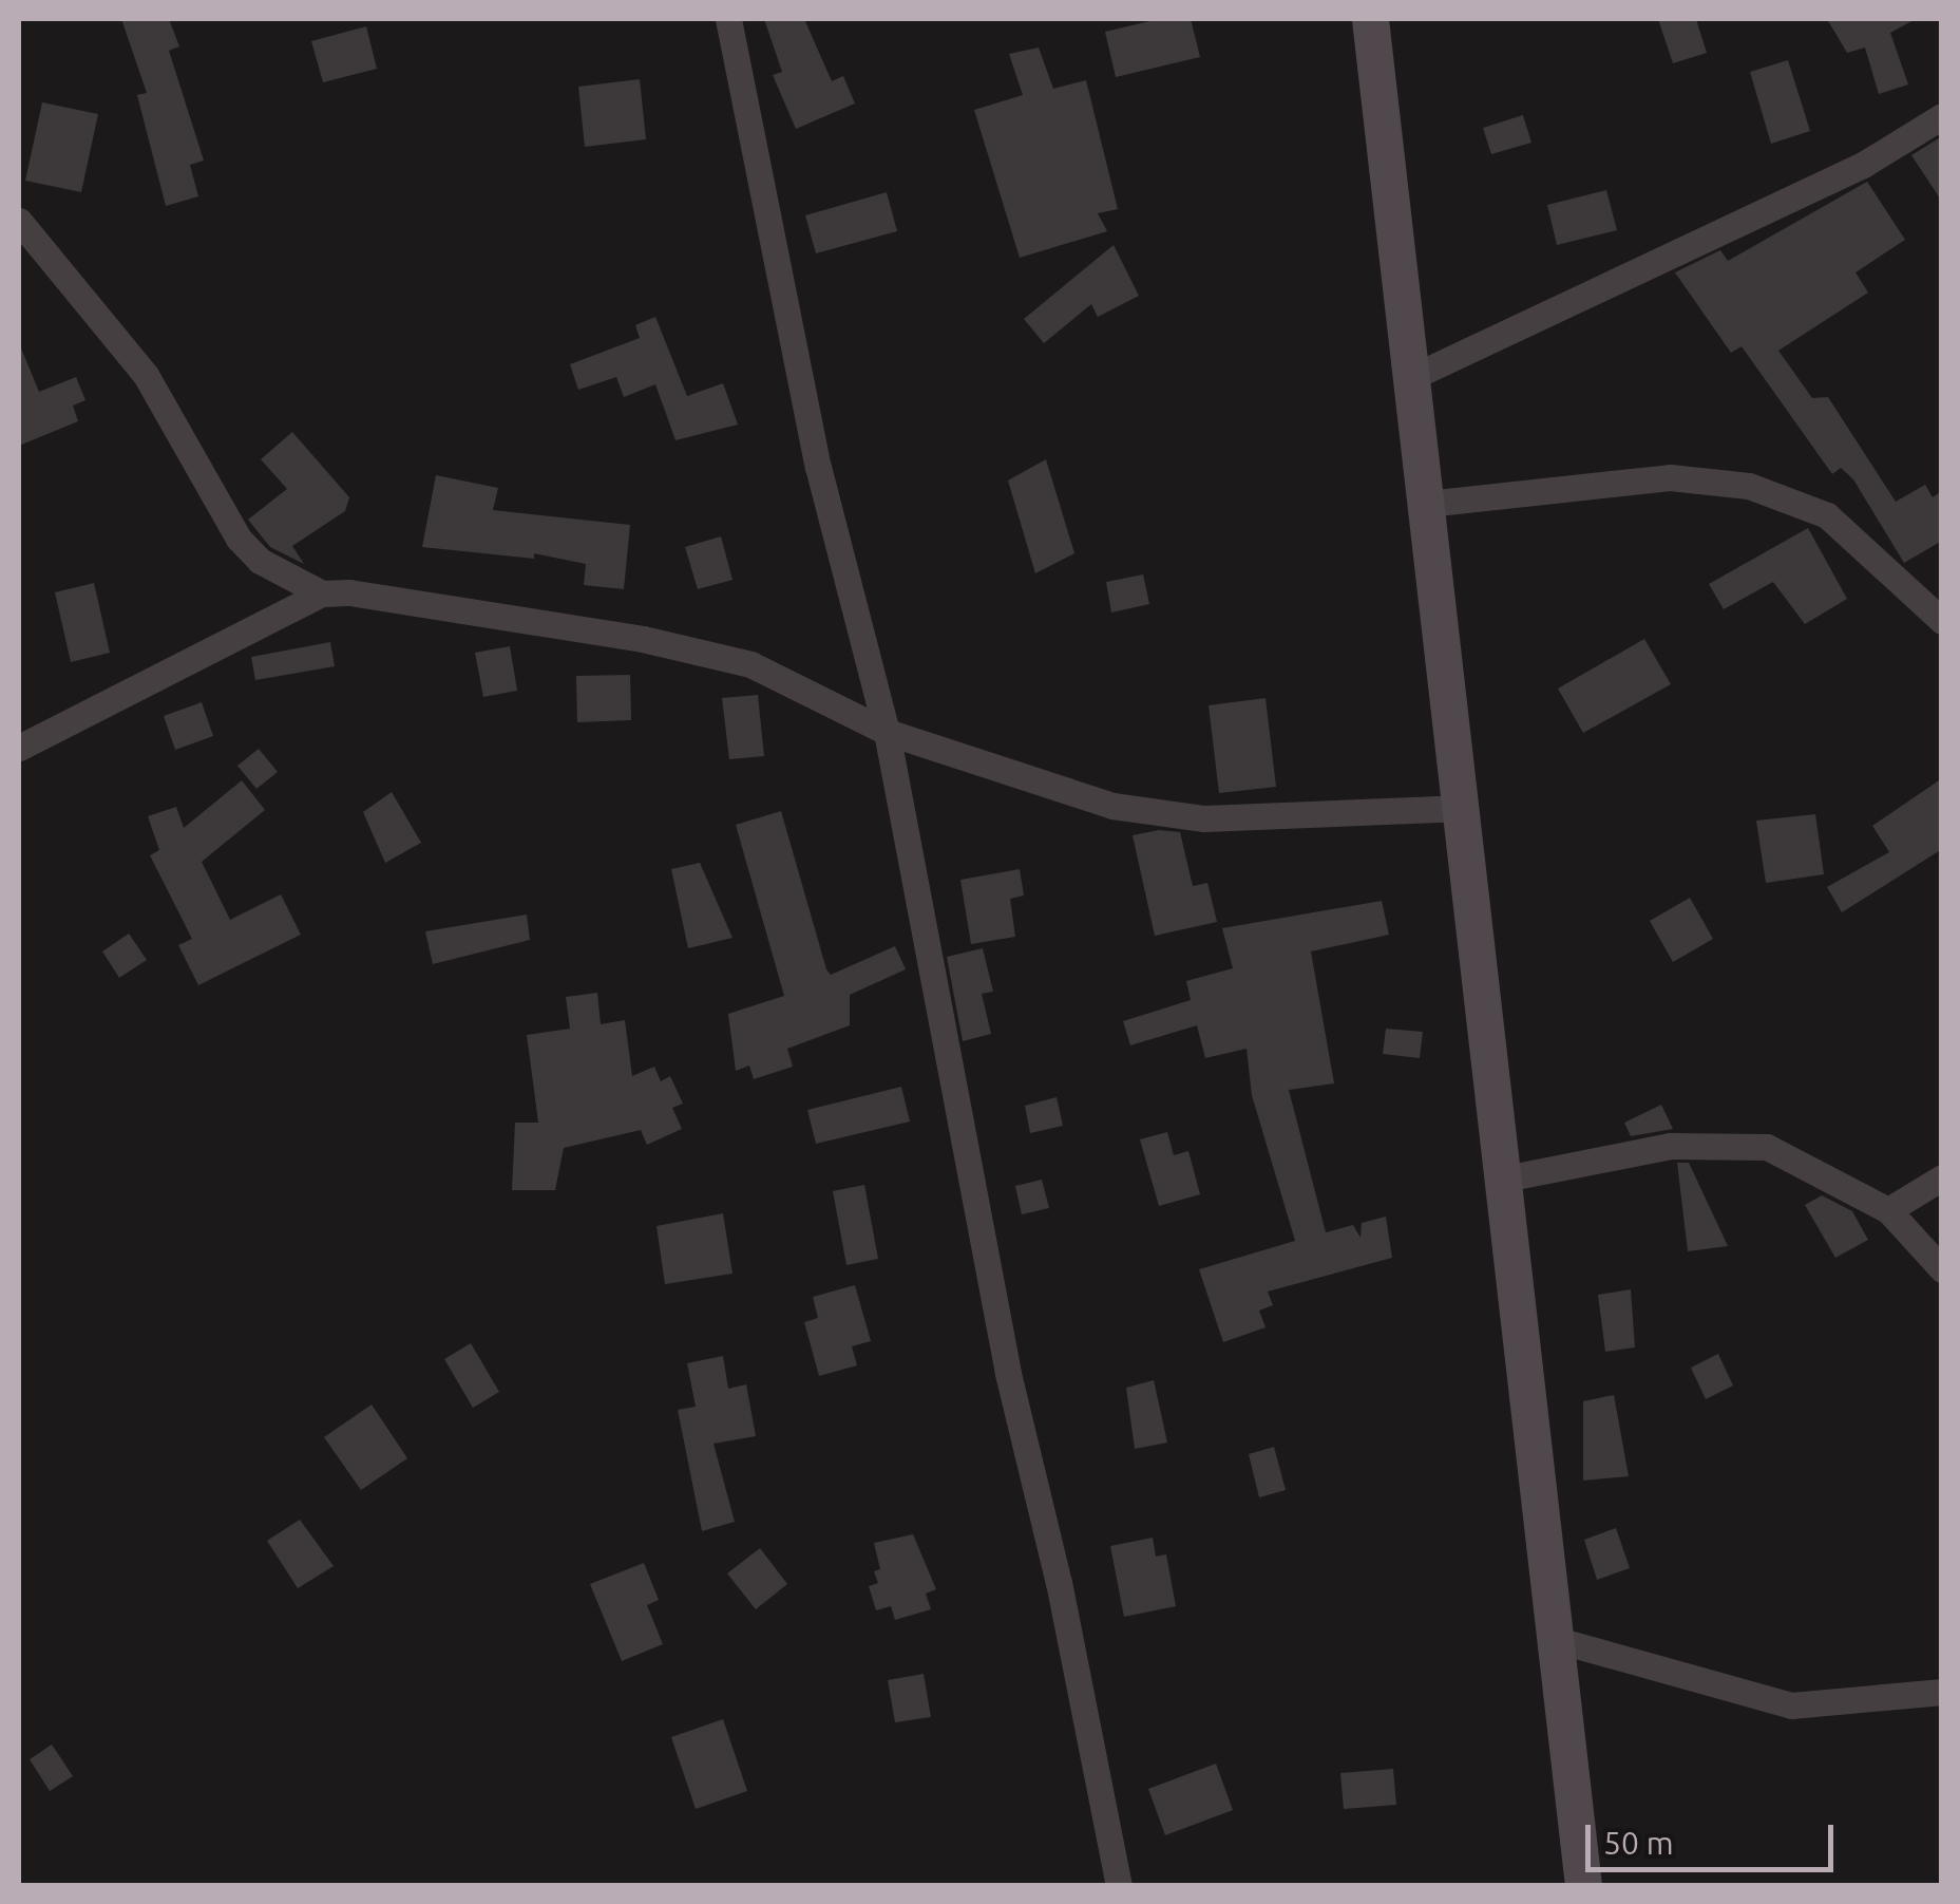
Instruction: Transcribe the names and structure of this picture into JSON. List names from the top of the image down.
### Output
{
  "scale_bar": "50 m"
}
